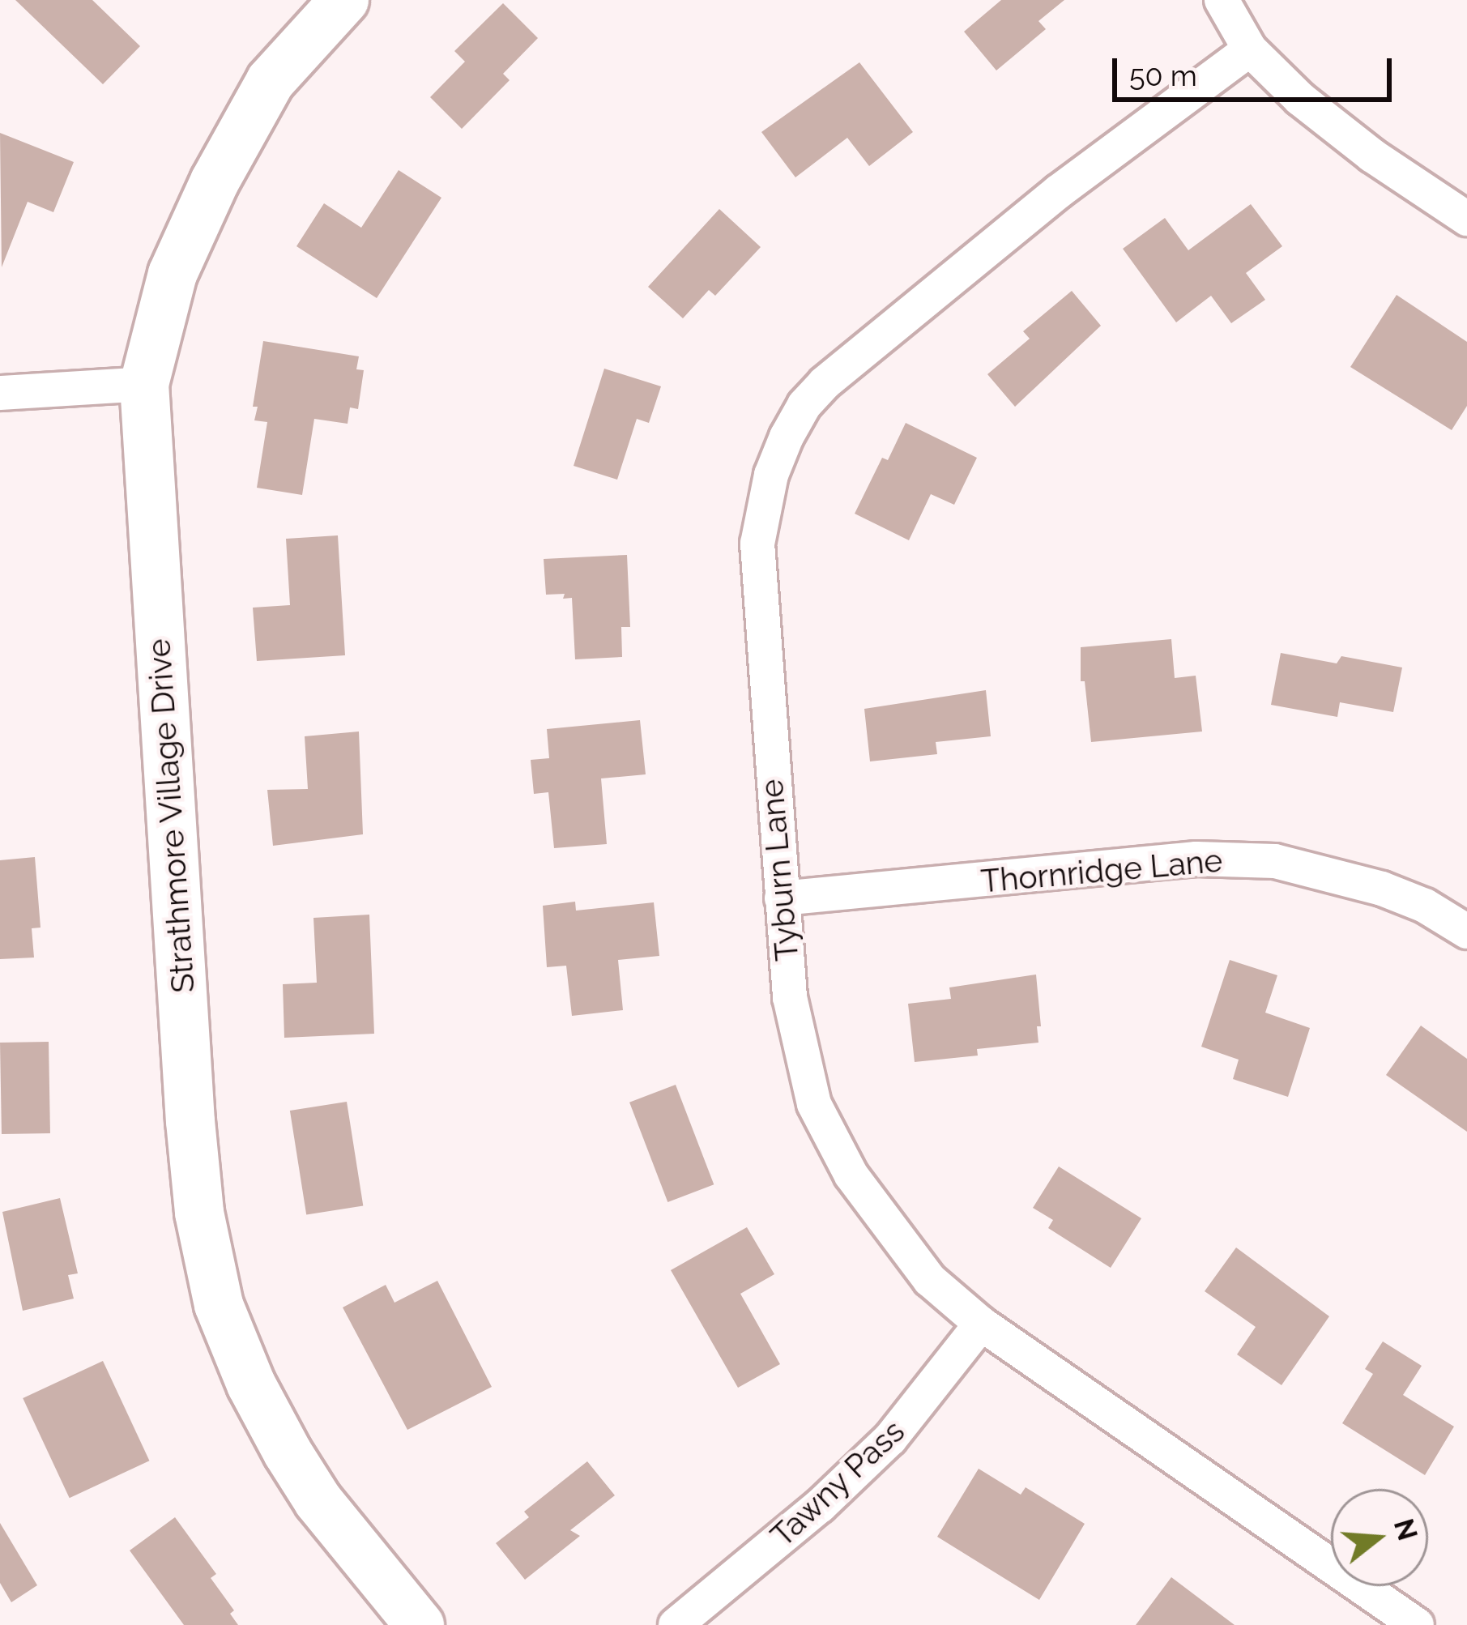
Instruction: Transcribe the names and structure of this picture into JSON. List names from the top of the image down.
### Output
{
  "streets": {
    "street": [
      "Strathmore Village Drive",
      "Tyburn Lane",
      "Thornridge Lane",
      "Tawny Pass"
    ]
  },
  "crossings": [
    ["Tyburn Lane", "Thornridge Lane"],
    ["Tyburn Lane", "Tawny Pass"]
  ],
  "scale_bar": "50 m",
  "north": "right"
}
